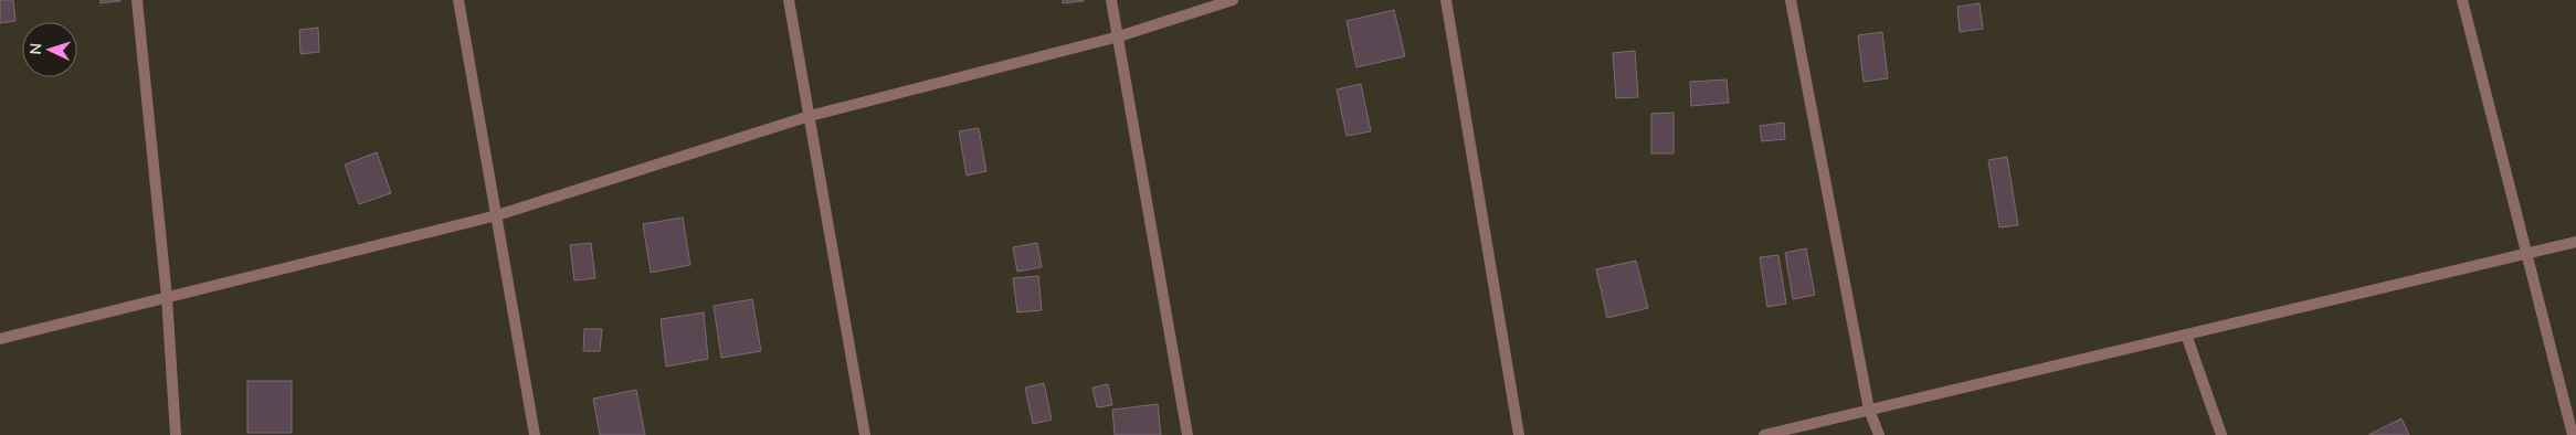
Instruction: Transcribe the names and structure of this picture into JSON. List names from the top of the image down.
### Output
{
  "north": "left"
}
